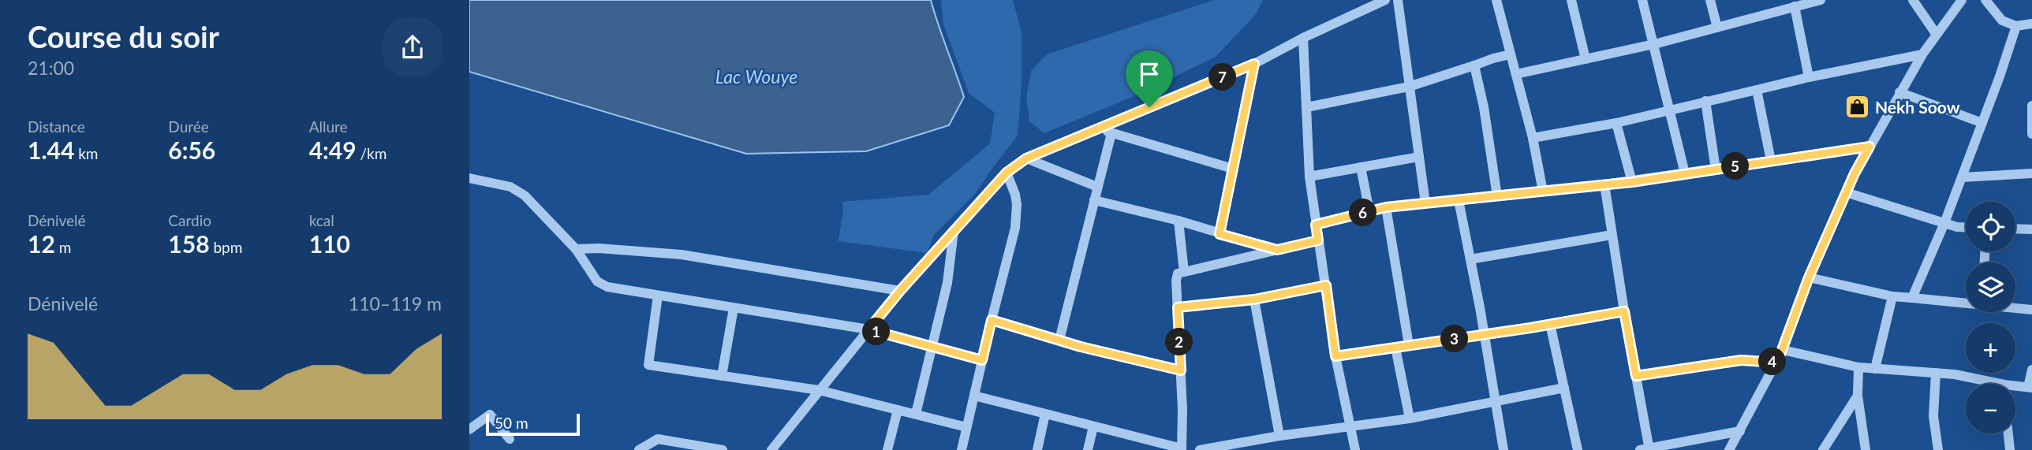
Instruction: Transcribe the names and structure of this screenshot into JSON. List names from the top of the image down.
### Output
{
  "water": ["Lac Wouye"],
  "places": {
    "shop": ["Nekh Soow"]
  },
  "scale_bar": "50 m",
  "page": {
    "heading": ["Course du soir", "21:00"],
    "pins": [
      "7",
      "5",
      "6",
      "1",
      "3",
      "2",
      "4"
    ],
    "stats": [
      ["Distance", "1.44 km"],
      ["Durée", "6:56"],
      ["Allure", "4:49 /km"],
      ["Dénivelé", "12 m"],
      ["Cardio", "158 bpm"],
      ["kcal", "110"]
    ],
    "map_buttons": ["+", "−"],
    "chart": ["Dénivelé", "110–119 m"],
    "scale": "50 m"
  }
}
